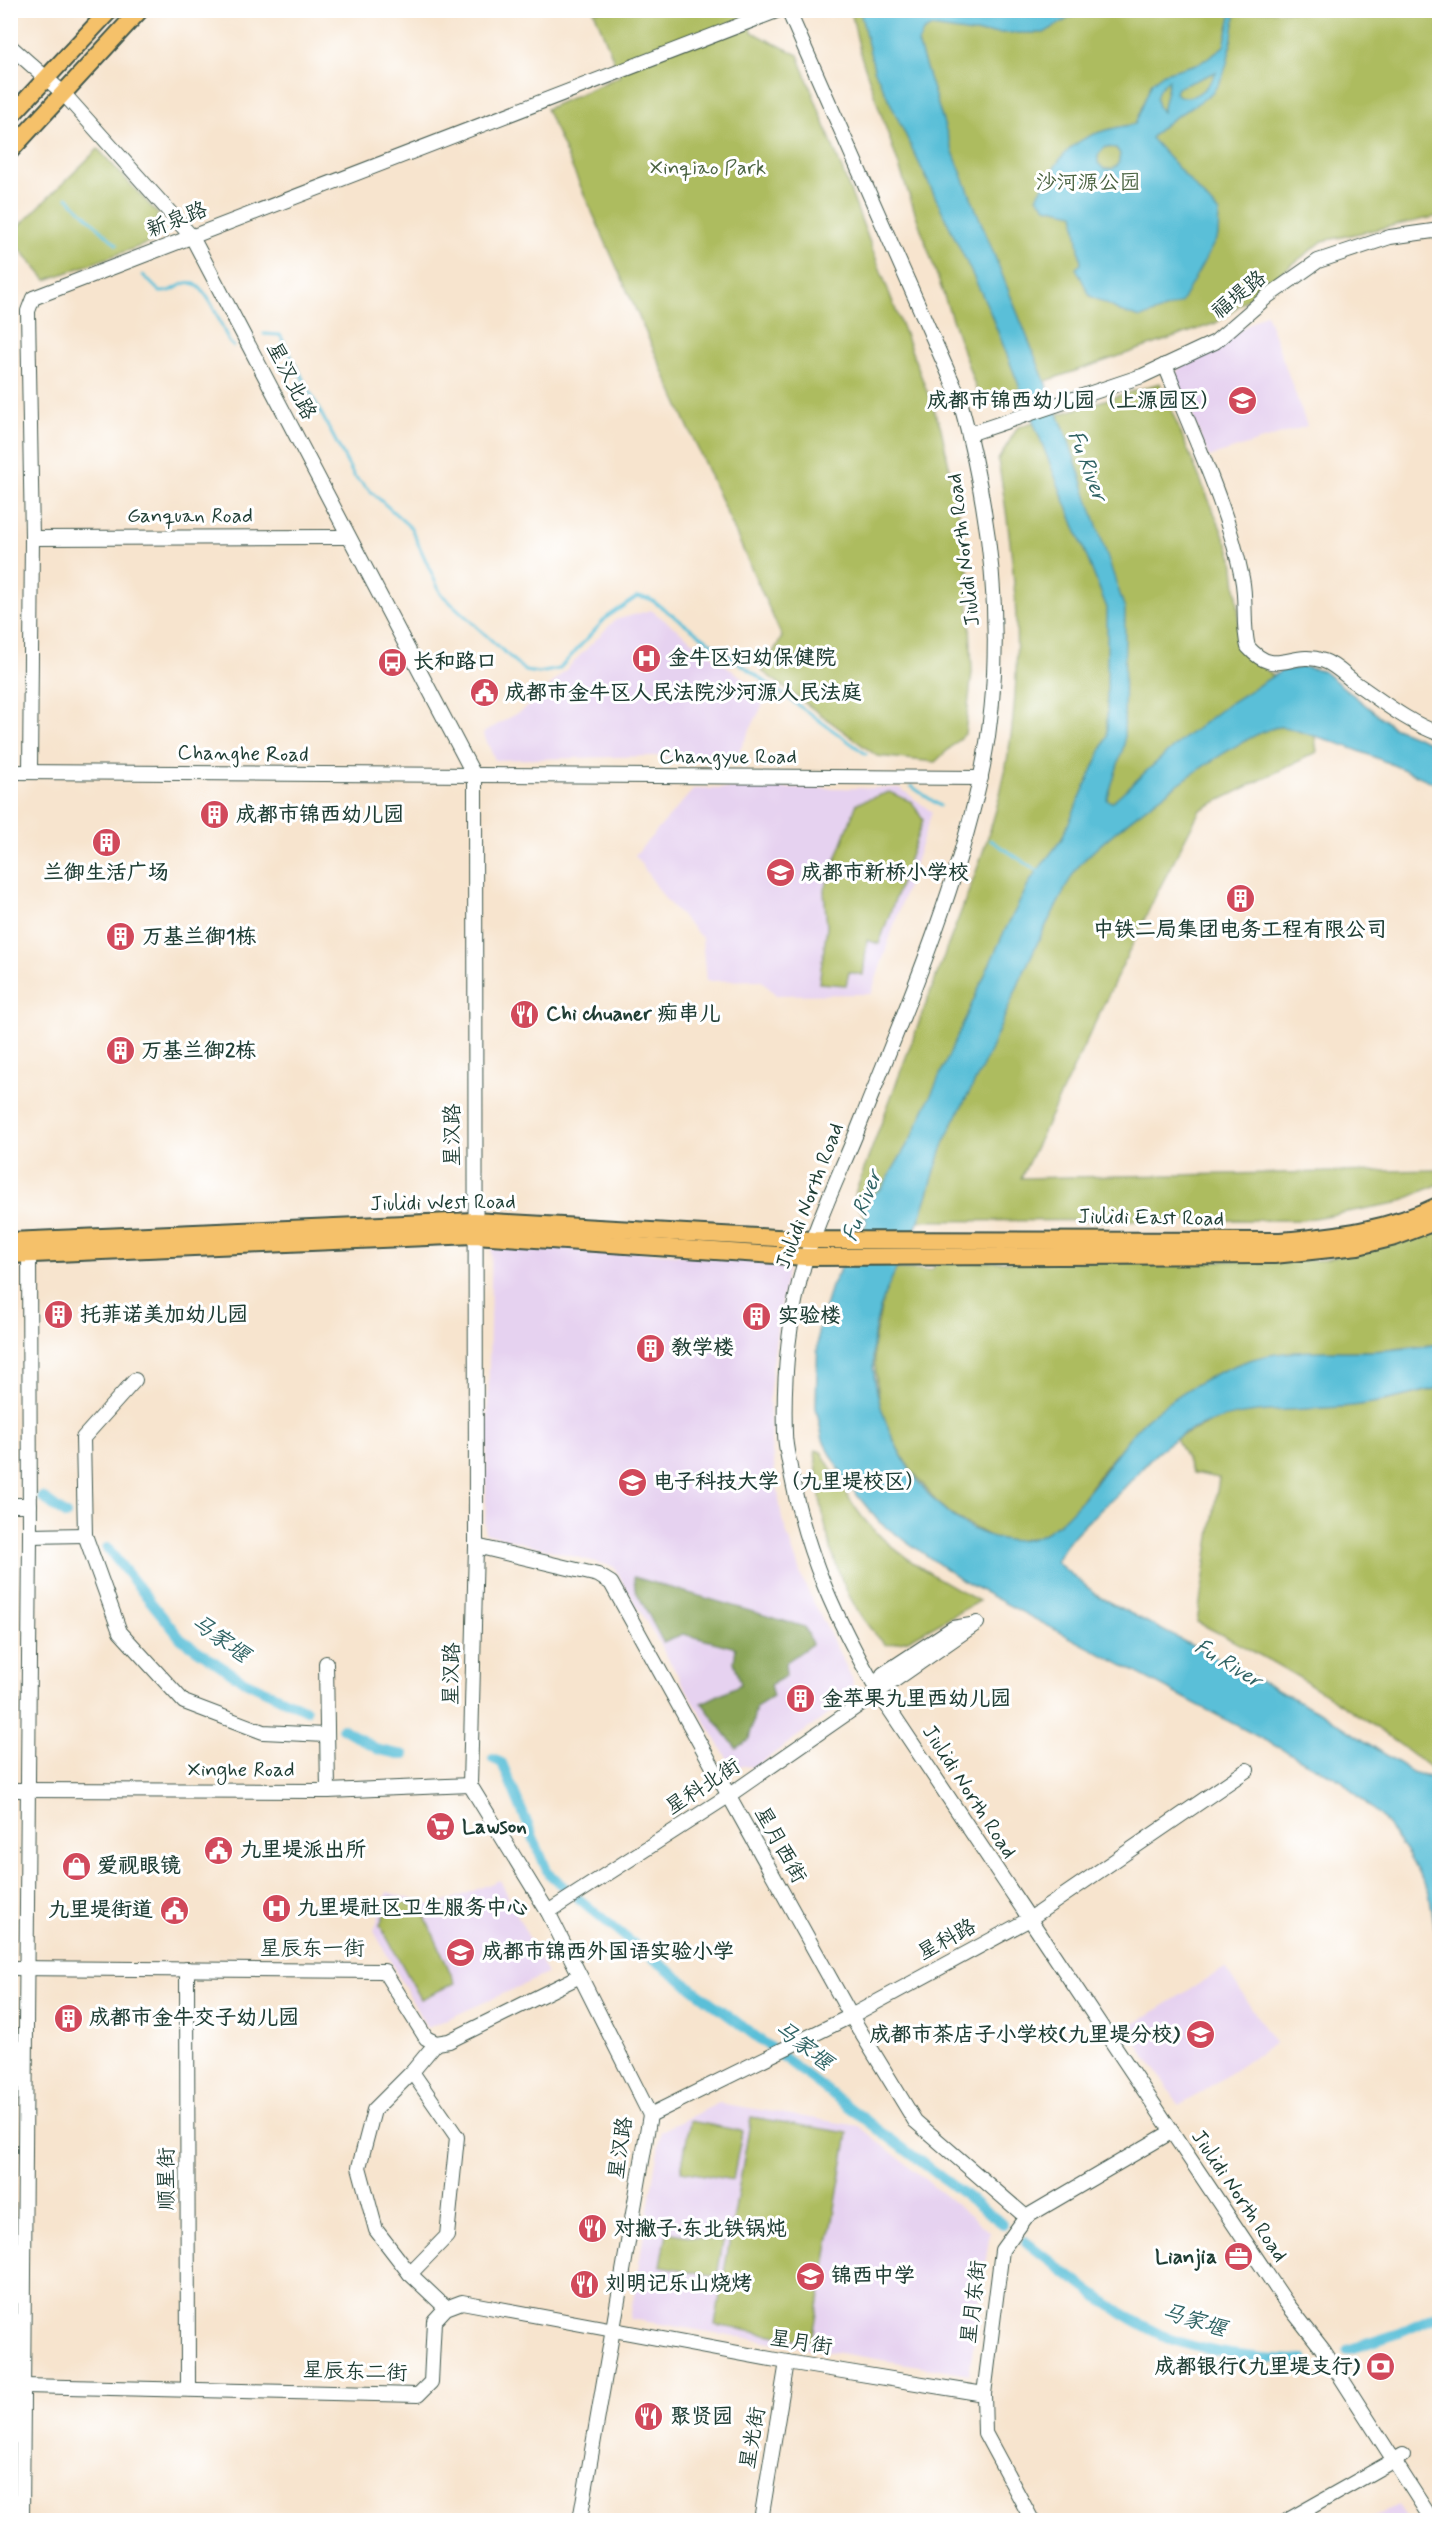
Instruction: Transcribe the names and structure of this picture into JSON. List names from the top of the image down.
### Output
{
  "streets": {
    "main road": ["Jiulidi West Road", "Jiulidi East Road"],
    "street": [
      "新泉路",
      "福堤路",
      "星汉北路",
      "Ganquan Road",
      "Jiulidi North Road",
      "Changhe Road",
      "Changyue Road",
      "星汉路",
      "Xinghe Road",
      "星科北街",
      "星月西街",
      "星科路",
      "星辰东一街",
      "顺星街",
      "星月东街",
      "星月街",
      "星辰东二街",
      "星光街"
    ]
  },
  "crossings": [
    ["新泉路", "星汉北路"],
    ["新泉路", "Ganquan Road"],
    ["新泉路", "Changhe Road"],
    ["福堤路", "Jiulidi North Road"],
    ["星汉北路", "Ganquan Road"],
    ["星汉北路", "Changhe Road"],
    ["星汉北路", "Changyue Road"],
    ["星汉北路", "星汉路"],
    ["Jiulidi North Road", "Changyue Road"],
    ["Jiulidi North Road", "Jiulidi West Road"],
    ["Jiulidi North Road", "星科北街"],
    ["Jiulidi North Road", "星科路"],
    ["Jiulidi North Road", "星月东街"],
    ["Changhe Road", "Changyue Road"],
    ["Changhe Road", "星汉路"],
    ["Changyue Road", "星汉路"],
    ["星汉路", "Jiulidi West Road"],
    ["星汉路", "Xinghe Road"],
    ["星汉路", "星科北街"],
    ["星汉路", "星月西街"],
    ["星汉路", "星科路"],
    ["星汉路", "星月街"],
    ["Jiulidi West Road", "Jiulidi East Road"],
    ["星科北街", "星月西街"],
    ["星月西街", "星科路"],
    ["星月西街", "星月东街"],
    ["星辰东一街", "顺星街"],
    ["顺星街", "星辰东二街"],
    ["星月东街", "星月街"],
    ["星月街", "星光街"]
  ],
  "water": ["Fu River", "马家堰"],
  "parks": ["Xinqiao Park", "沙河源公园"],
  "places": {
    "school or university": [
      "成都市锦西幼儿园（上源园区）",
      "成都市新桥小学校",
      "电子科技大学（九里堤校区）",
      "成都市锦西外国语实验小学",
      "成都市茶店子小学校(九里堤分校)",
      "锦西中学"
    ],
    "hospital": ["金牛区妇幼保健院", "九里堤社区卫生服务中心"],
    "bus stop": ["长和路口"],
    "public building": ["成都市金牛区人民法院沙河源人民法庭", "九里堤派出所", "九里堤街道"],
    "building": [
      "成都市锦西幼儿园",
      "兰御生活广场",
      "中铁二局集团电务工程有限公司",
      "万基兰御1栋",
      "万基兰御2栋",
      "托菲诺美加幼儿园",
      "实验楼",
      "教学楼",
      "金苹果九里西幼儿园",
      "成都市金牛交子幼儿园"
    ],
    "restaurant": [
      "Chi chuaner 痴串儿",
      "对撇子·东北铁锅炖",
      "刘明记乐山烧烤",
      "聚贤园"
    ],
    "supermarket": ["Lawson"],
    "shop": ["爱视眼镜"],
    "office": ["Lianjia"],
    "bank": ["成都银行(九里堤支行)"]
  }
}
